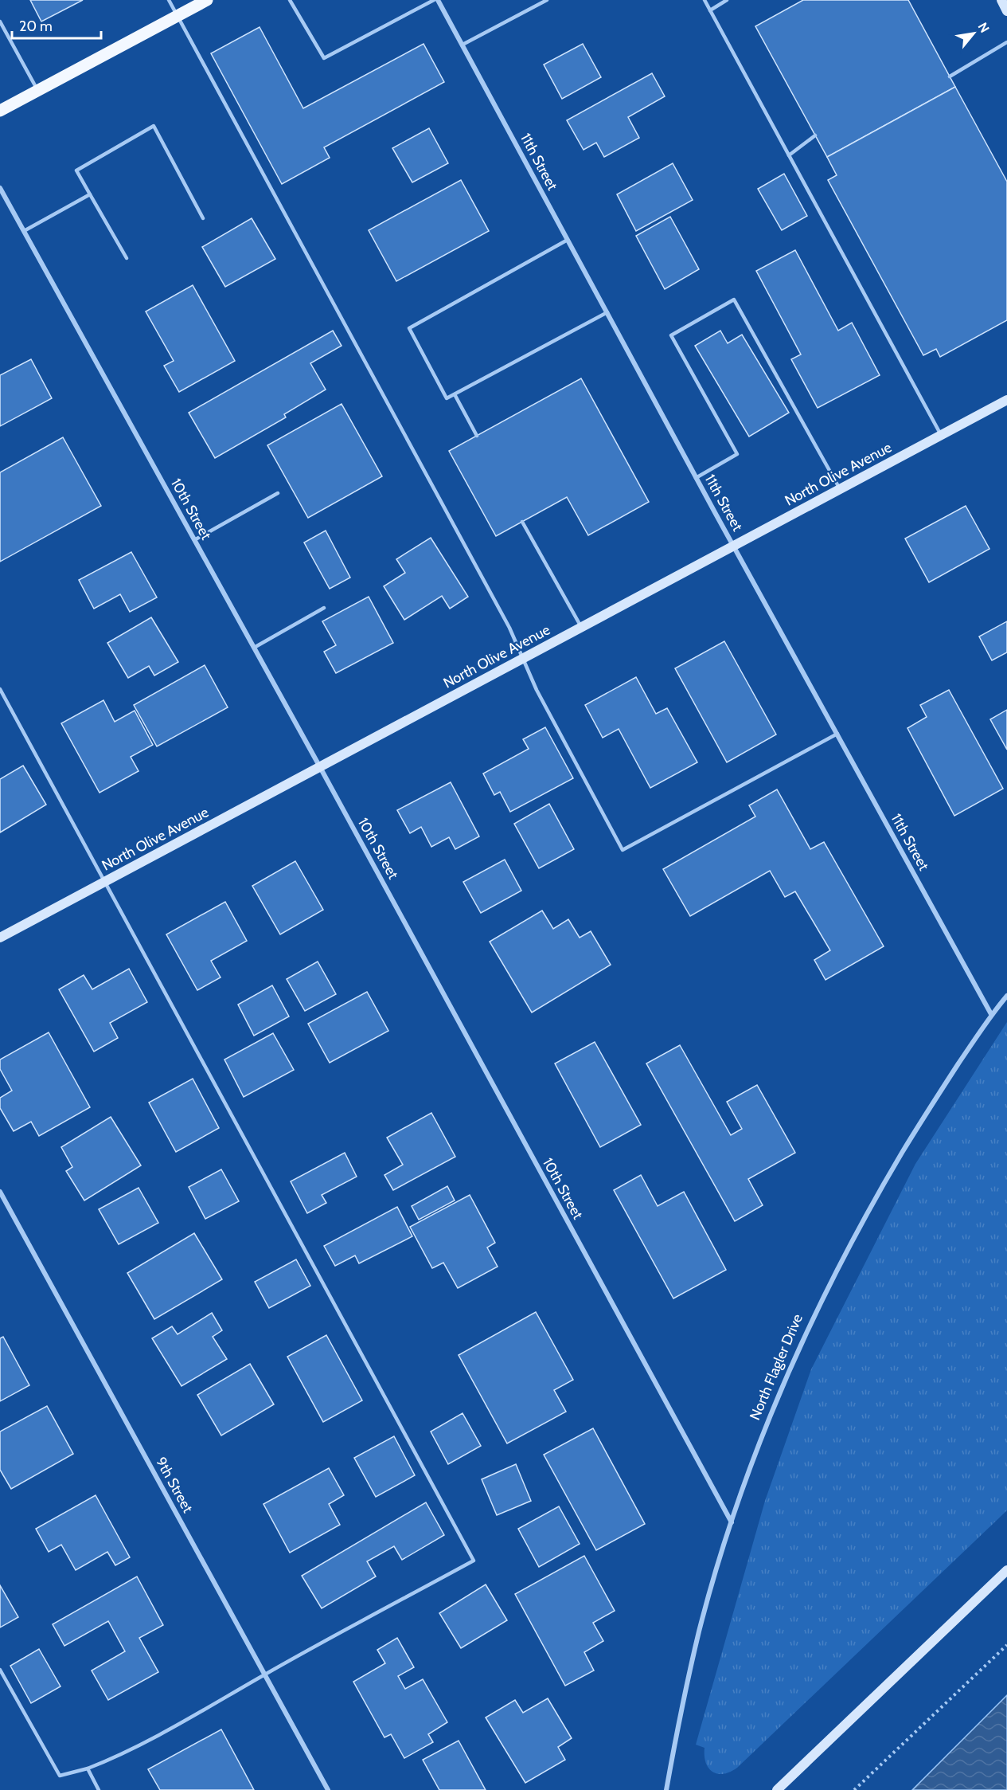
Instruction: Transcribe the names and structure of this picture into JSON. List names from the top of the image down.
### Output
{
  "streets": {
    "street": [
      "11th Street",
      "North Olive Avenue",
      "10th Street",
      "North Flagler Drive",
      "9th Street"
    ]
  },
  "crossings": [
    ["11th Street", "North Olive Avenue"],
    ["11th Street", "North Flagler Drive"],
    ["North Olive Avenue", "10th Street"],
    ["10th Street", "North Flagler Drive"]
  ],
  "scale_bar": "20 m",
  "north": "top right"
}
